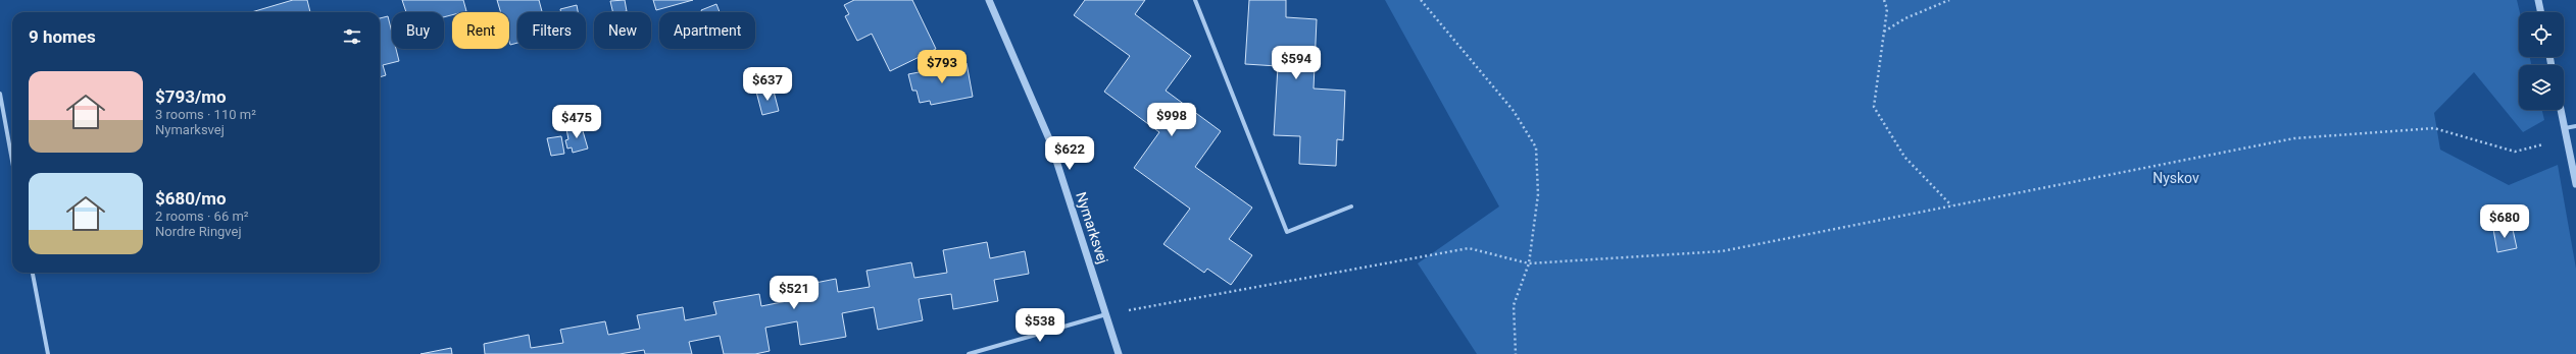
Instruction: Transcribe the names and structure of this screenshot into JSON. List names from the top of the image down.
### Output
{
  "streets": {
    "street": ["Nymarksvej"]
  },
  "parks": ["Nyskov"],
  "page": {
    "chip": [
      "Buy",
      "Rent",
      "Filters",
      "New",
      "Apartment"
    ],
    "heading": "9 homes",
    "price": [
      "$594",
      "$793",
      "$637",
      "$998",
      "$475",
      "$622",
      "$680",
      "$521",
      "$538"
    ],
    "list": [
      {
        "name": "$793/mo",
        "note": "3 rooms · 110 m² · Nymarksvej"
      },
      {
        "name": "$680/mo",
        "note": "2 rooms · 66 m² · Nordre Ringvej"
      }
    ]
  }
}
